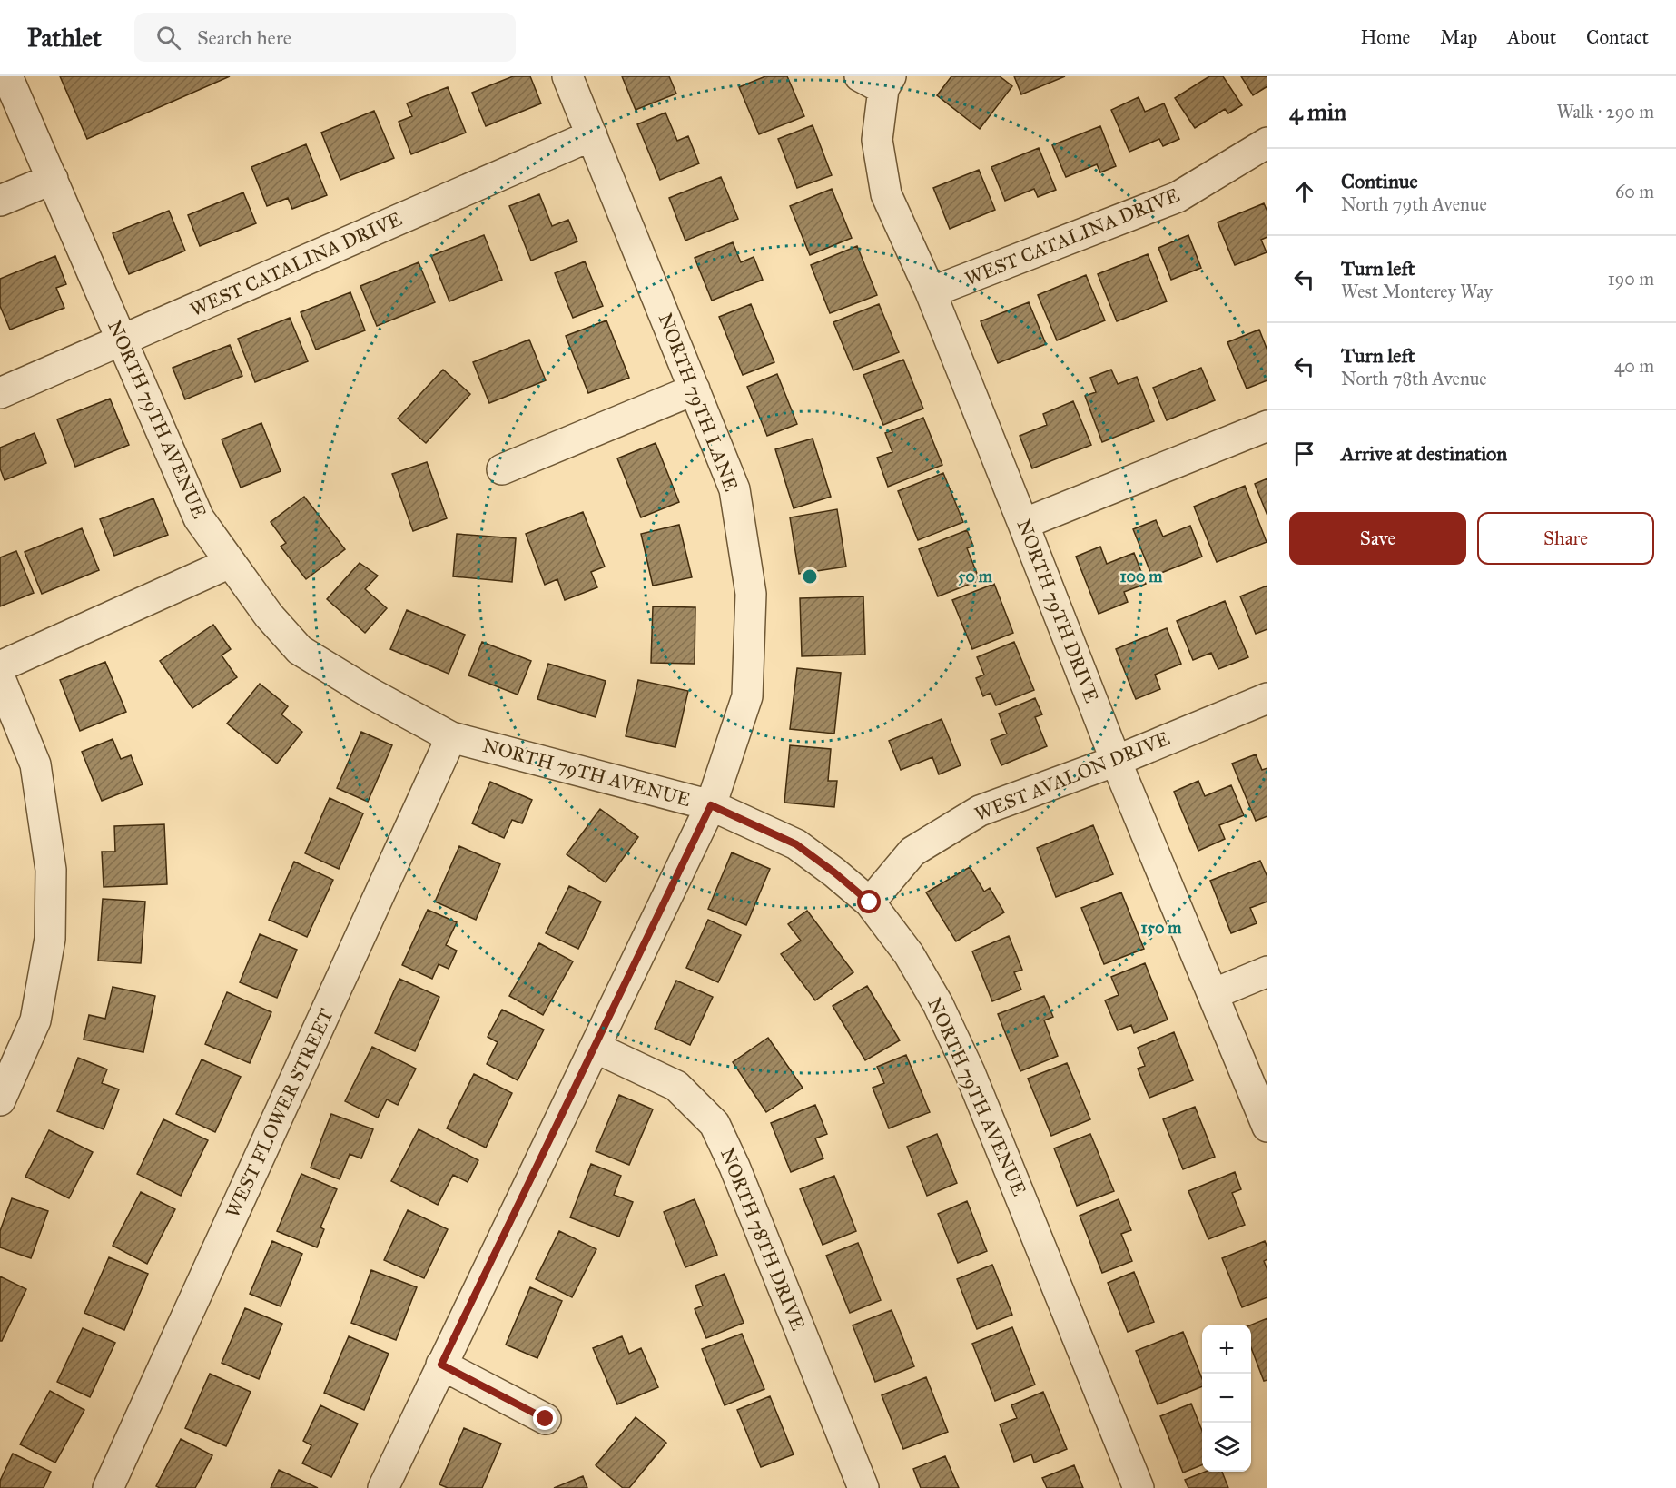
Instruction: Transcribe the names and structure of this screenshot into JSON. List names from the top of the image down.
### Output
{
  "streets": {
    "street": [
      "WEST CATALINA DRIVE",
      "NORTH 79TH LANE",
      "NORTH 79TH AVENUE",
      "NORTH 79TH DRIVE",
      "WEST AVALON DRIVE",
      "WEST FLOWER STREET",
      "NORTH 78TH DRIVE"
    ]
  },
  "crossings": [
    ["WEST CATALINA DRIVE", "NORTH 79TH LANE"],
    ["WEST CATALINA DRIVE", "NORTH 79TH AVENUE"],
    ["WEST CATALINA DRIVE", "NORTH 79TH DRIVE"],
    ["NORTH 79TH LANE", "NORTH 79TH AVENUE"],
    ["NORTH 79TH LANE", "NORTH 78TH DRIVE"],
    ["NORTH 79TH AVENUE", "WEST AVALON DRIVE"],
    ["NORTH 79TH AVENUE", "WEST FLOWER STREET"],
    ["NORTH 79TH DRIVE", "WEST AVALON DRIVE"]
  ],
  "page": {
    "header": "Pathlet",
    "search": "Search here",
    "nav": [
      "Home",
      "Map",
      "About",
      "Contact"
    ],
    "heading": ["4 min", "Walk · 290 m"],
    "list": [
      ["Continue", "North 79th Avenue", "60 m"],
      ["Turn left", "West Monterey Way", "190 m"],
      ["Turn left", "North 78th Avenue", "40 m"],
      "Arrive at destination"
    ],
    "buttons": ["Save", "Share"],
    "map_buttons": ["+", "−"]
  },
  "rings": ["50 m", "100 m", "150 m"]
}
